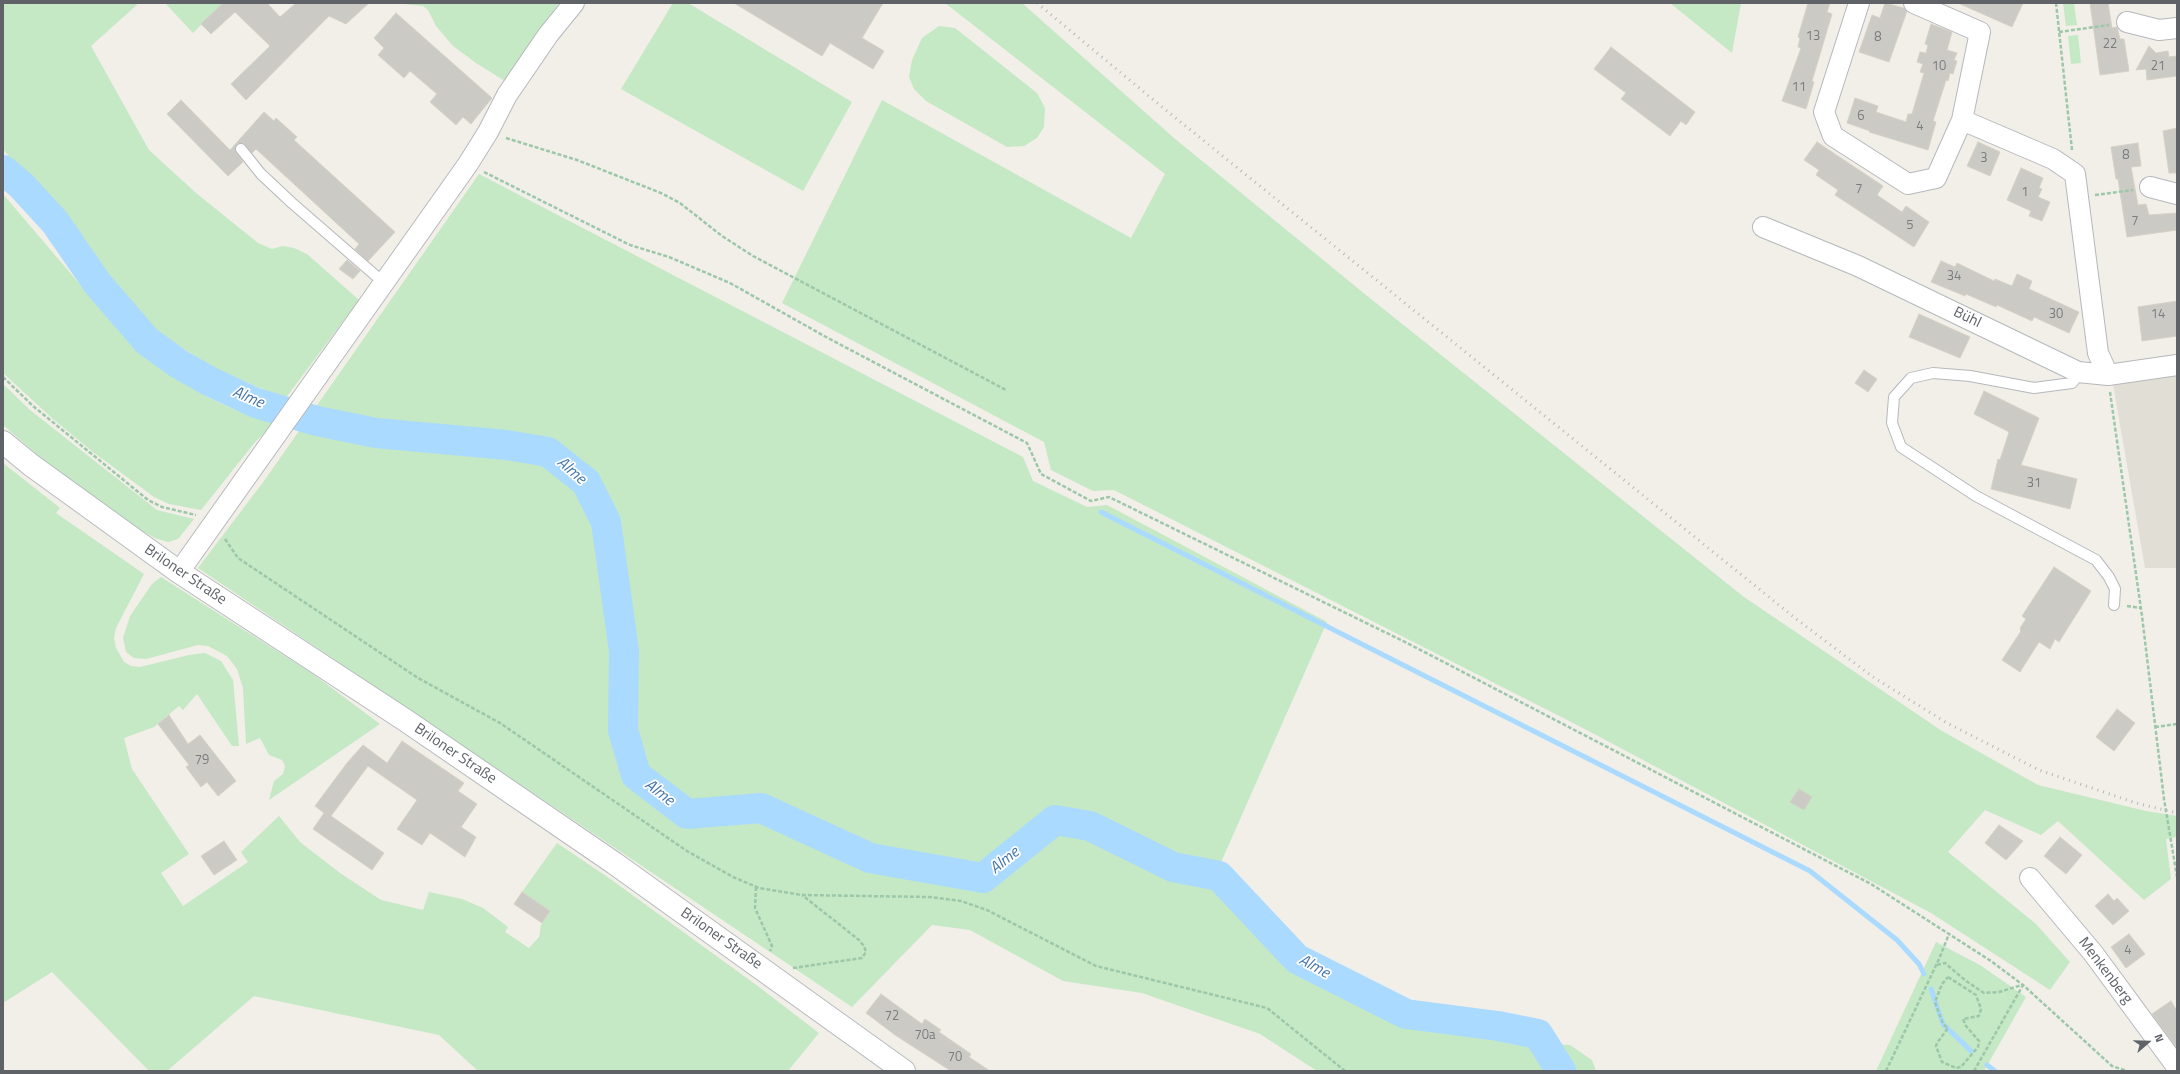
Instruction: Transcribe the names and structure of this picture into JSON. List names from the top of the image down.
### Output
{
  "streets": {
    "main road": ["Briloner Straße"],
    "street": ["Bühl", "Menkenberg"]
  },
  "water": ["Alme"],
  "house_numbers": [
    "13",
    "8",
    "22",
    "10",
    "21",
    "11",
    "6",
    "4",
    "8",
    "3",
    "7",
    "1",
    "7",
    "5",
    "34",
    "30",
    "14",
    "31",
    "79",
    "4",
    "72",
    "70a",
    "70"
  ],
  "north": "right"
}
